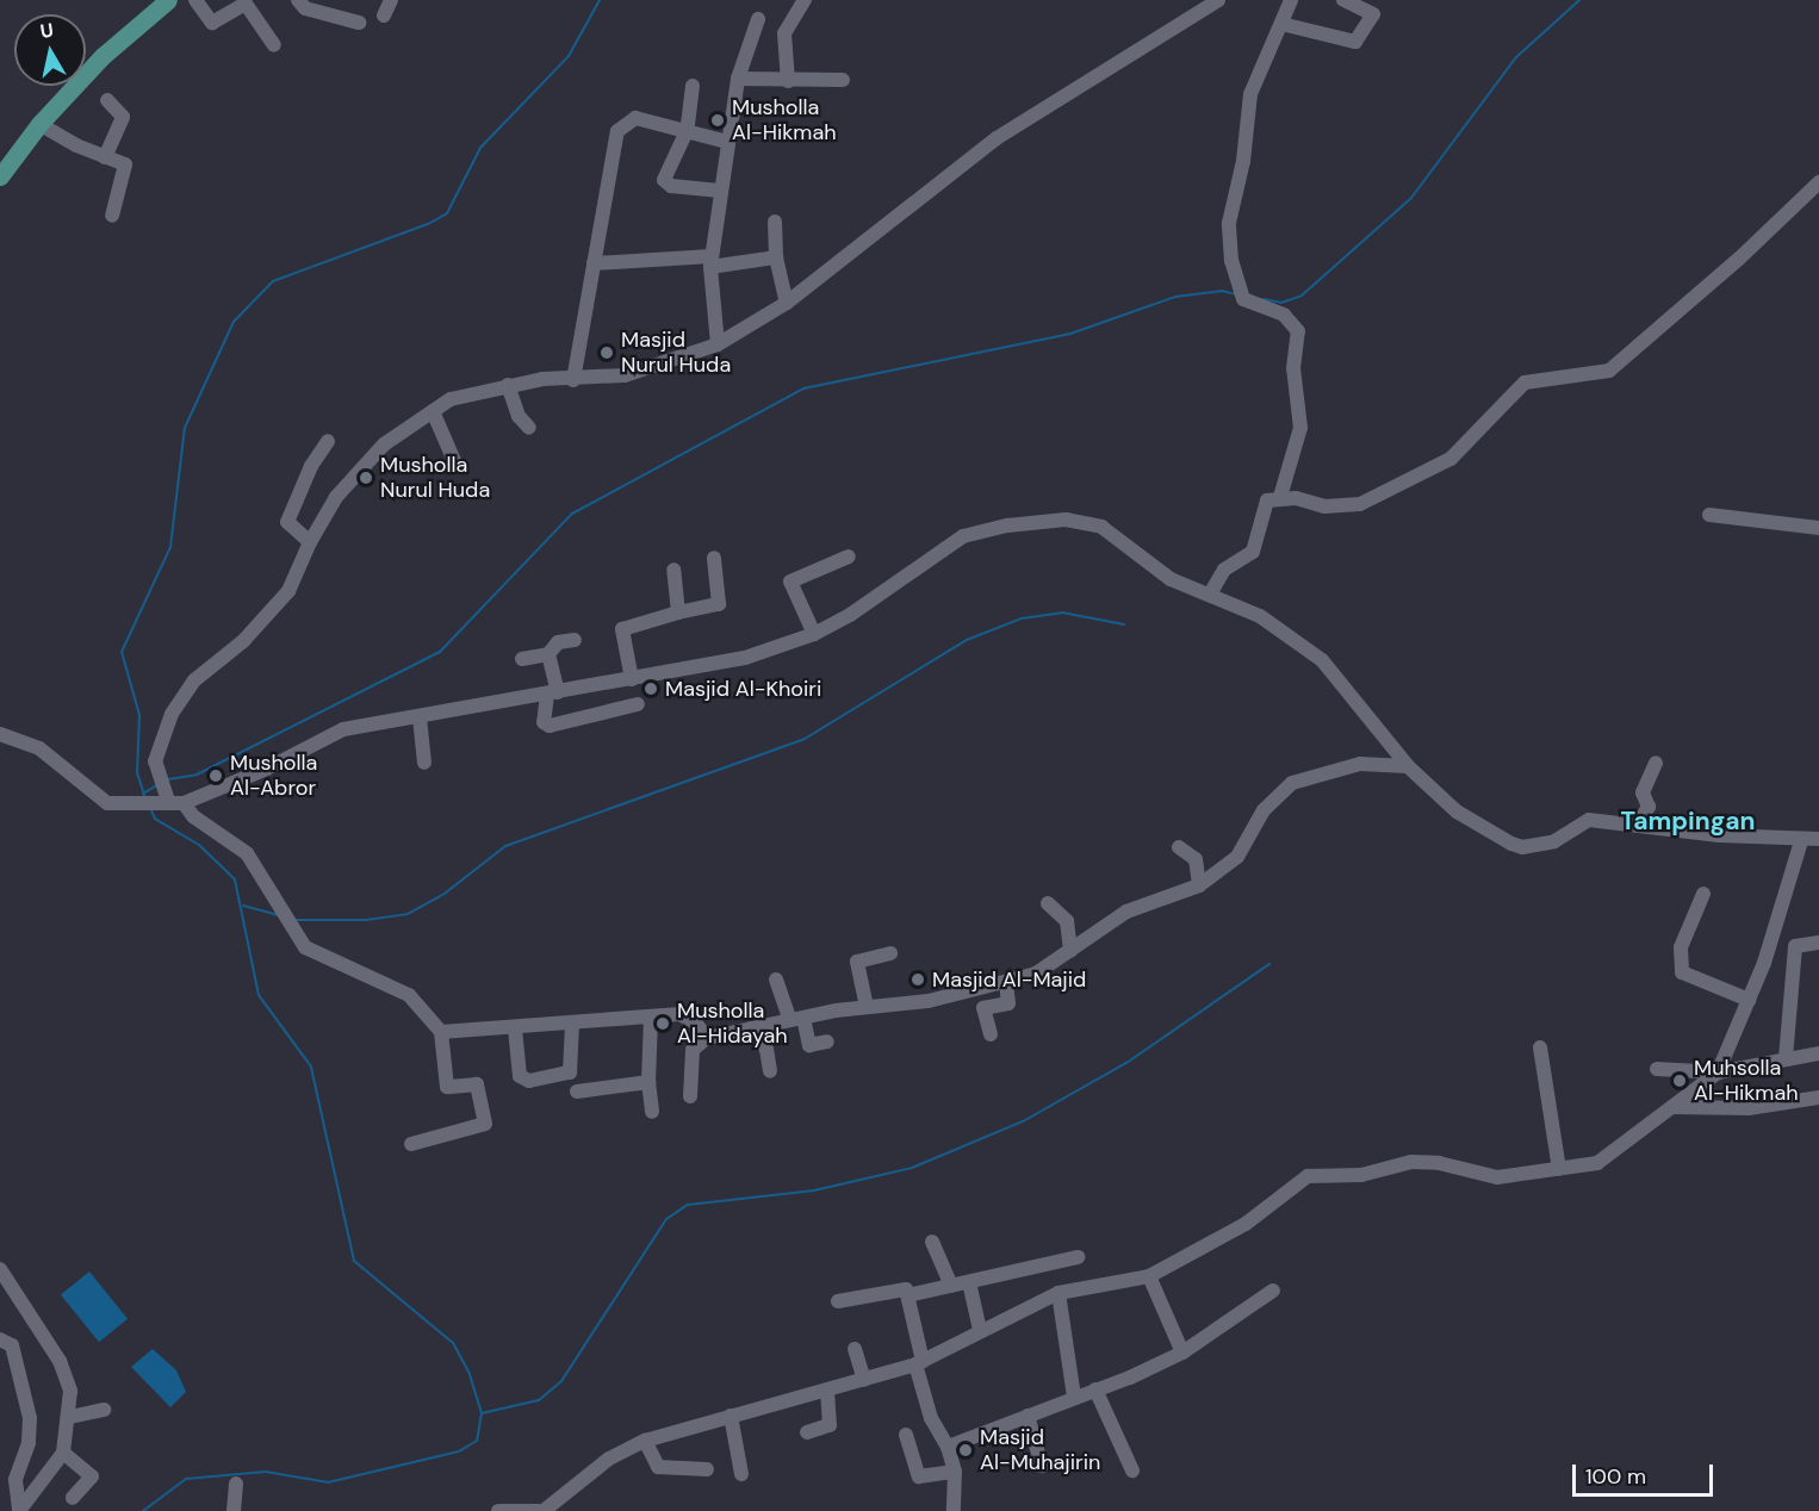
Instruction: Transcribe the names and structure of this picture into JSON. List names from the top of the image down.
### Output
{
  "districts": ["Tampingan"],
  "places": [
    "Musholla Al-Hikmah",
    "Masjid Nurul Huda",
    "Musholla Nurul Huda",
    "Masjid Al-Khoiri",
    "Musholla Al-Abror",
    "Masjid Al-Majid",
    "Musholla Al-Hidayah",
    "Muhsolla Al-Hikmah",
    "Masjid Al-Muhajirin"
  ],
  "scale_bar": "100 m",
  "north": "top"
}
